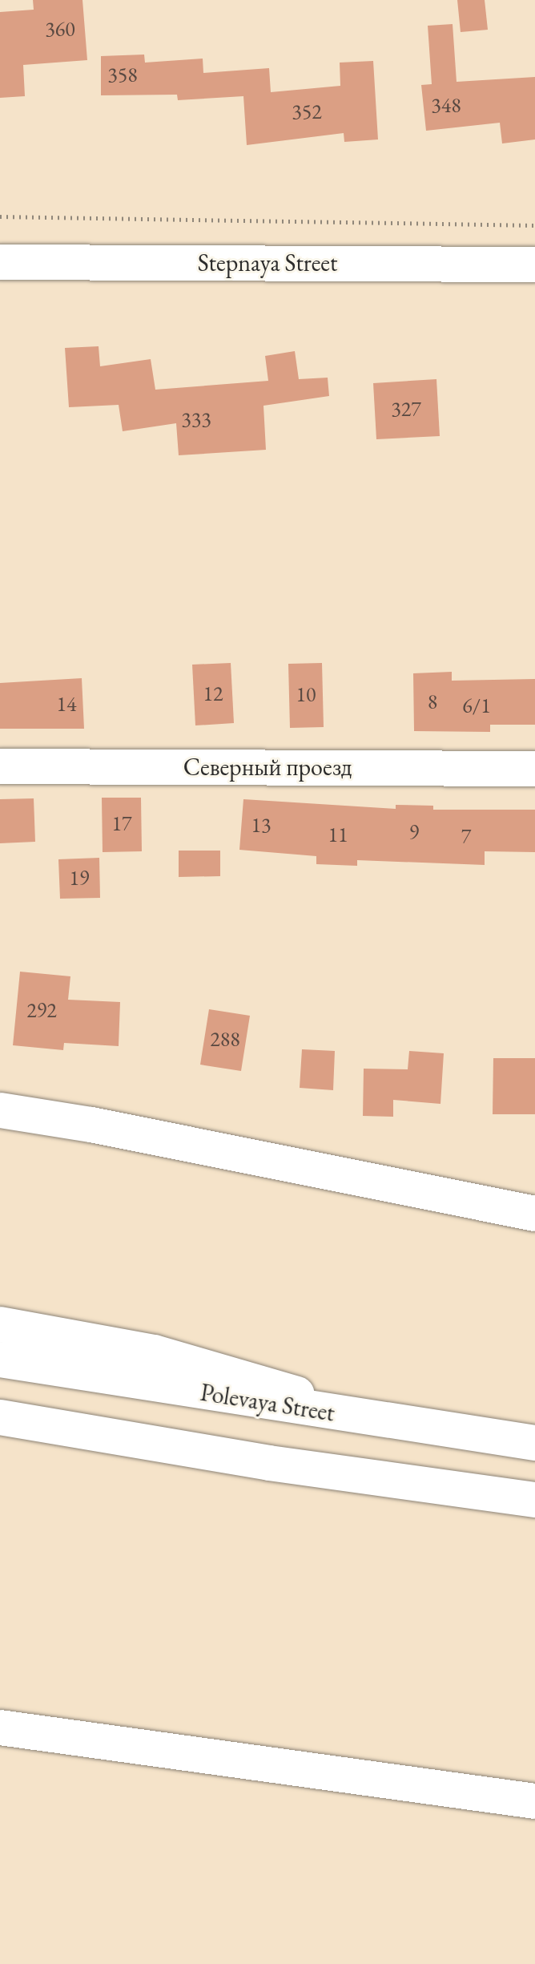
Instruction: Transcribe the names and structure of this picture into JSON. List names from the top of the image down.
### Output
{
  "streets": {
    "main road": ["Stepnaya Street", "Северный проезд", "Polevaya Street"]
  },
  "house_numbers": [
    "360",
    "358",
    "348",
    "352",
    "327",
    "333",
    "12",
    "10",
    "8",
    "14",
    "6/1",
    "17",
    "13",
    "9",
    "11",
    "7",
    "19",
    "292",
    "288"
  ]
}
